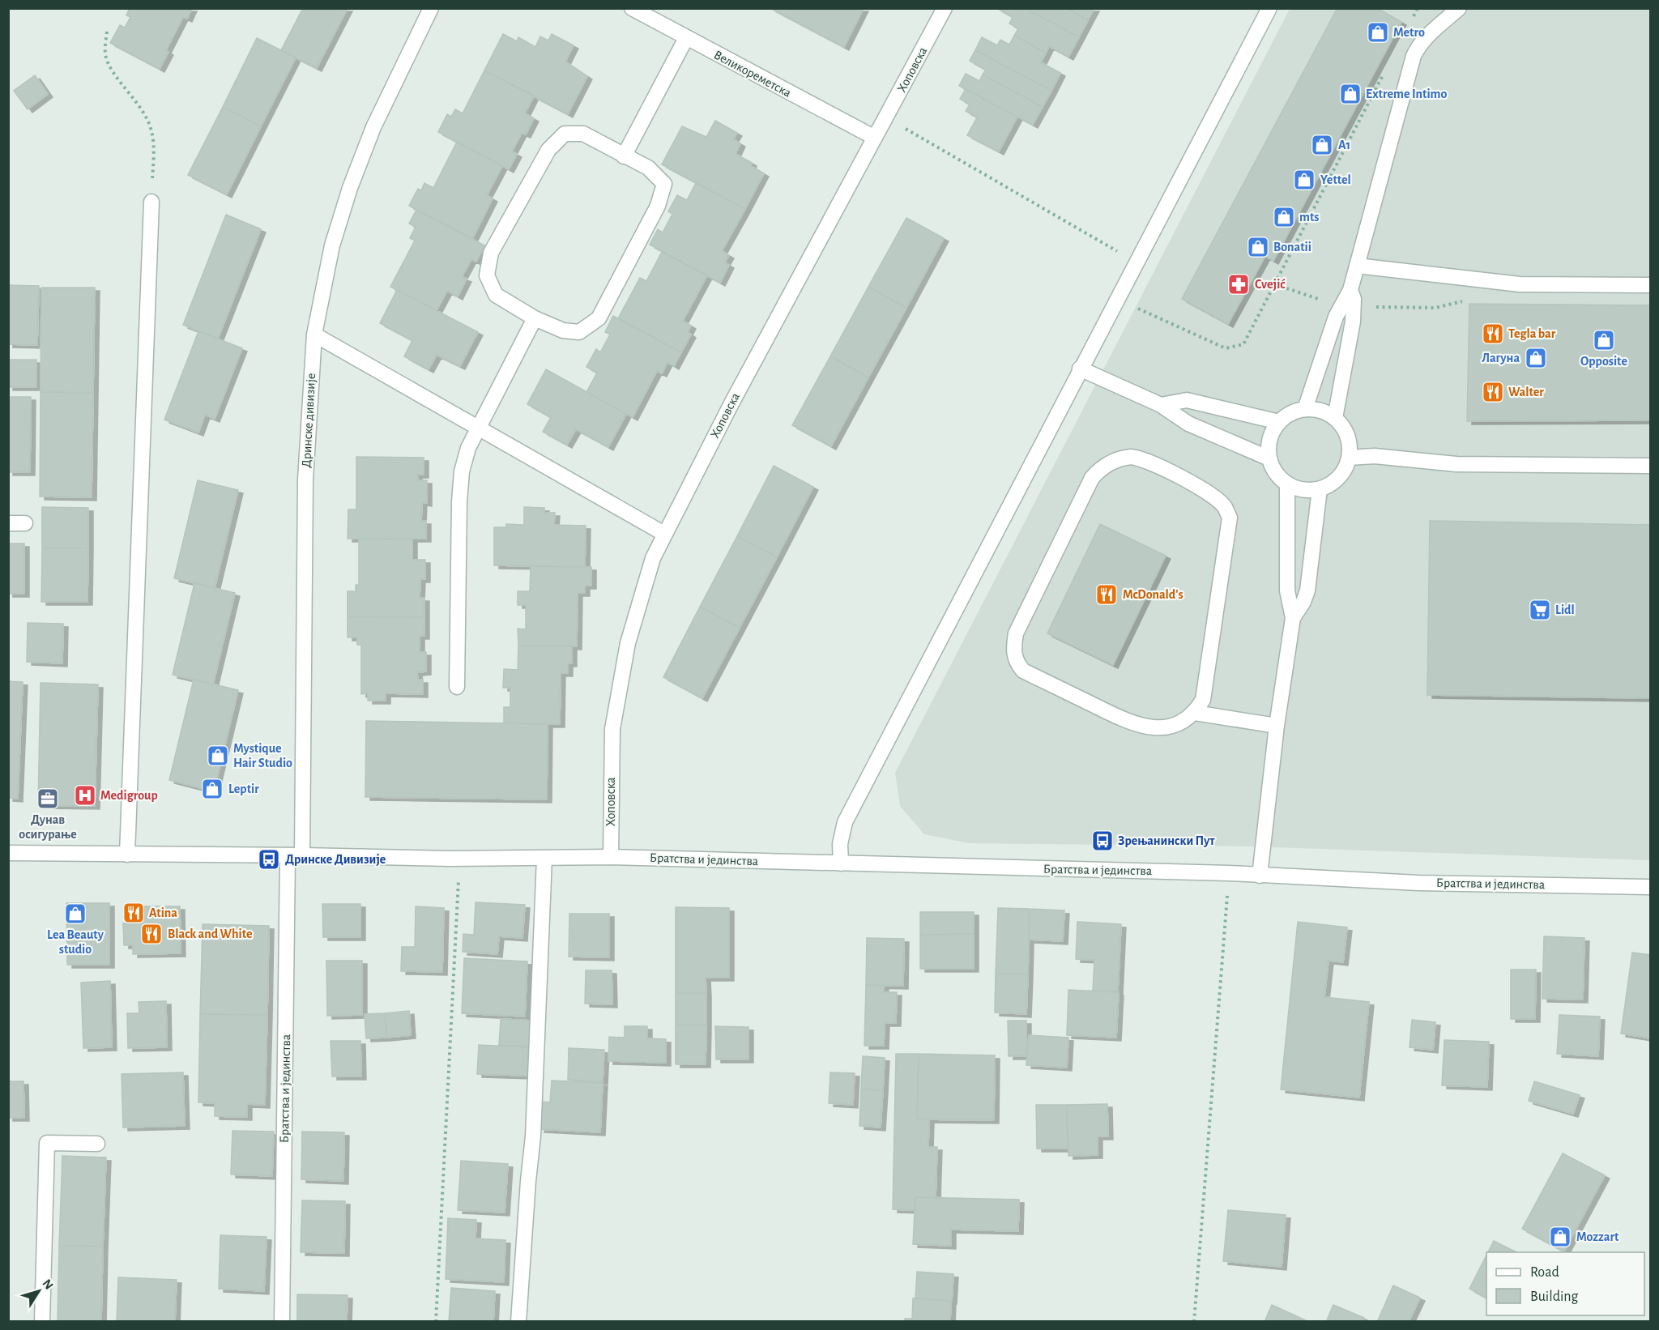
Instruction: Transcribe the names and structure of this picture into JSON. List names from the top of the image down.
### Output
{
  "streets": {
    "street": [
      "Хоповска",
      "Великореметска",
      "Дринске дивизије",
      "Братства и јединства"
    ]
  },
  "crossings": [
    ["Хоповска", "Великореметска"],
    ["Хоповска", "Братства и јединства"],
    ["Дринске дивизије", "Братства и јединства"]
  ],
  "places": {
    "shop": [
      "Metro",
      "Extreme Intimo",
      "A1",
      "Yettel",
      "mts",
      "Bonatii",
      "Opposite",
      "Лагуна",
      "Mystique Hair Studio",
      "Leptir",
      "Lea Beauty studio",
      "Mozzart"
    ],
    "pharmacy": ["Cvejić"],
    "restaurant": [
      "Tegla bar",
      "Walter",
      "McDonald's",
      "Atina",
      "Black and White"
    ],
    "supermarket": ["Lidl"],
    "hospital": ["Medigroup"],
    "office": ["Дунав осигурање"],
    "bus stop": ["Зрењанински Пут", "Дринске Дивизије"]
  },
  "legend": ["Road", "Building"],
  "north": "top right"
}
